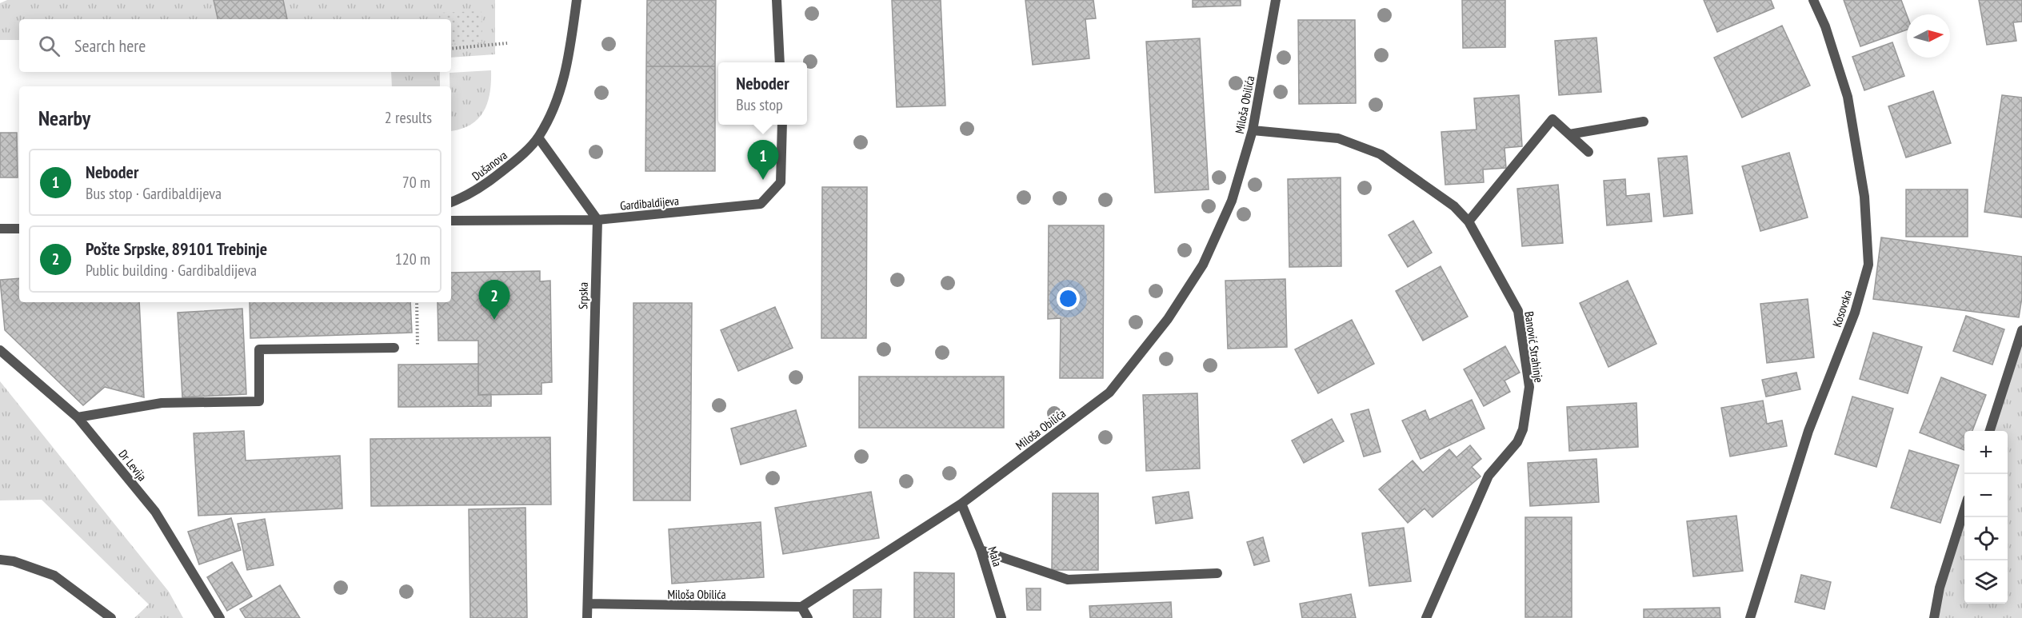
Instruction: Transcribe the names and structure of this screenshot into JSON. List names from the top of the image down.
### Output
{
  "streets": {
    "street": [
      "Miloša Obilića",
      "Dušanova",
      "Gardibaldijeva",
      "Srpska",
      "Kosovska",
      "Banović Strahinje",
      "Dr Levija",
      "Mala"
    ]
  },
  "crossings": [
    ["Miloša Obilića", "Srpska"],
    ["Miloša Obilića", "Banović Strahinje"],
    ["Miloša Obilića", "Mala"],
    ["Gardibaldijeva", "Srpska"]
  ],
  "north": "right",
  "page": {
    "search": "Search here",
    "popup": ["Neboder", "Bus stop"],
    "heading": ["Nearby", "2 results"],
    "pins": ["1", "2"],
    "list": [
      {
        "mark": "1",
        "name": "Neboder",
        "note": "Bus stop · Gardibaldijeva",
        "value": "70 m"
      },
      {
        "mark": "2",
        "name": "Pošte Srpske, 89101 Trebinje",
        "note": "Public building · Gardibaldijeva",
        "value": "120 m"
      }
    ],
    "map_buttons": ["+", "−"]
  }
}
